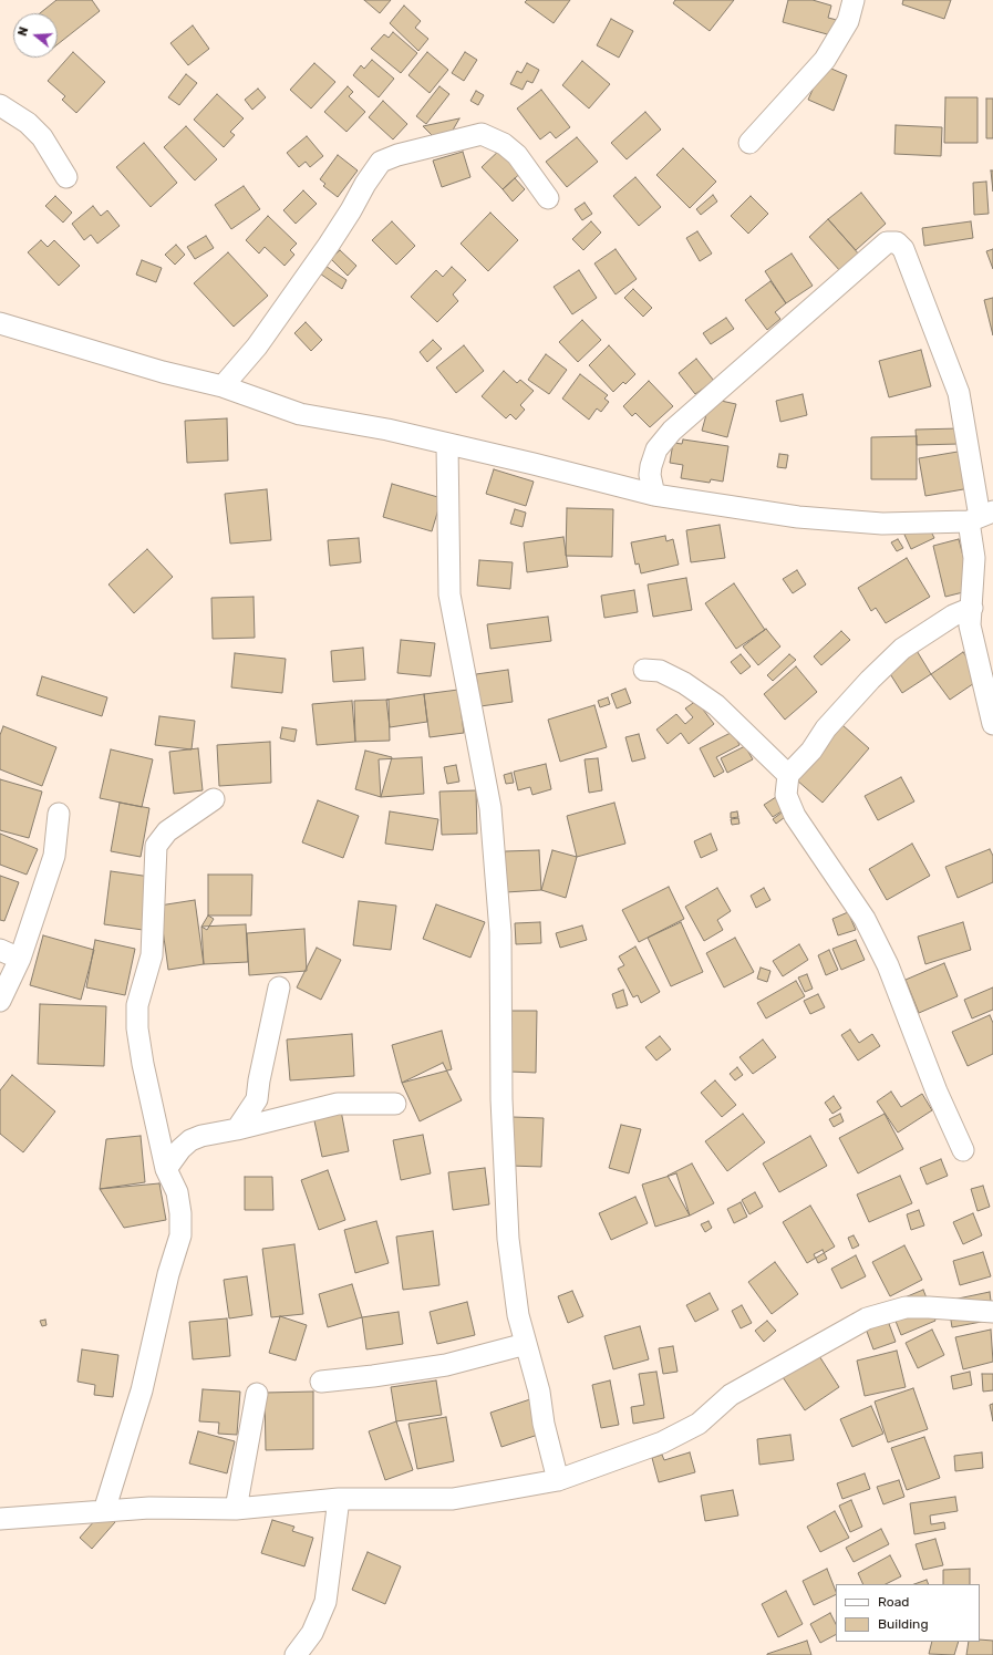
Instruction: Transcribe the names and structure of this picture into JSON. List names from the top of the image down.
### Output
{
  "legend": ["Road", "Building"],
  "north": "left"
}
